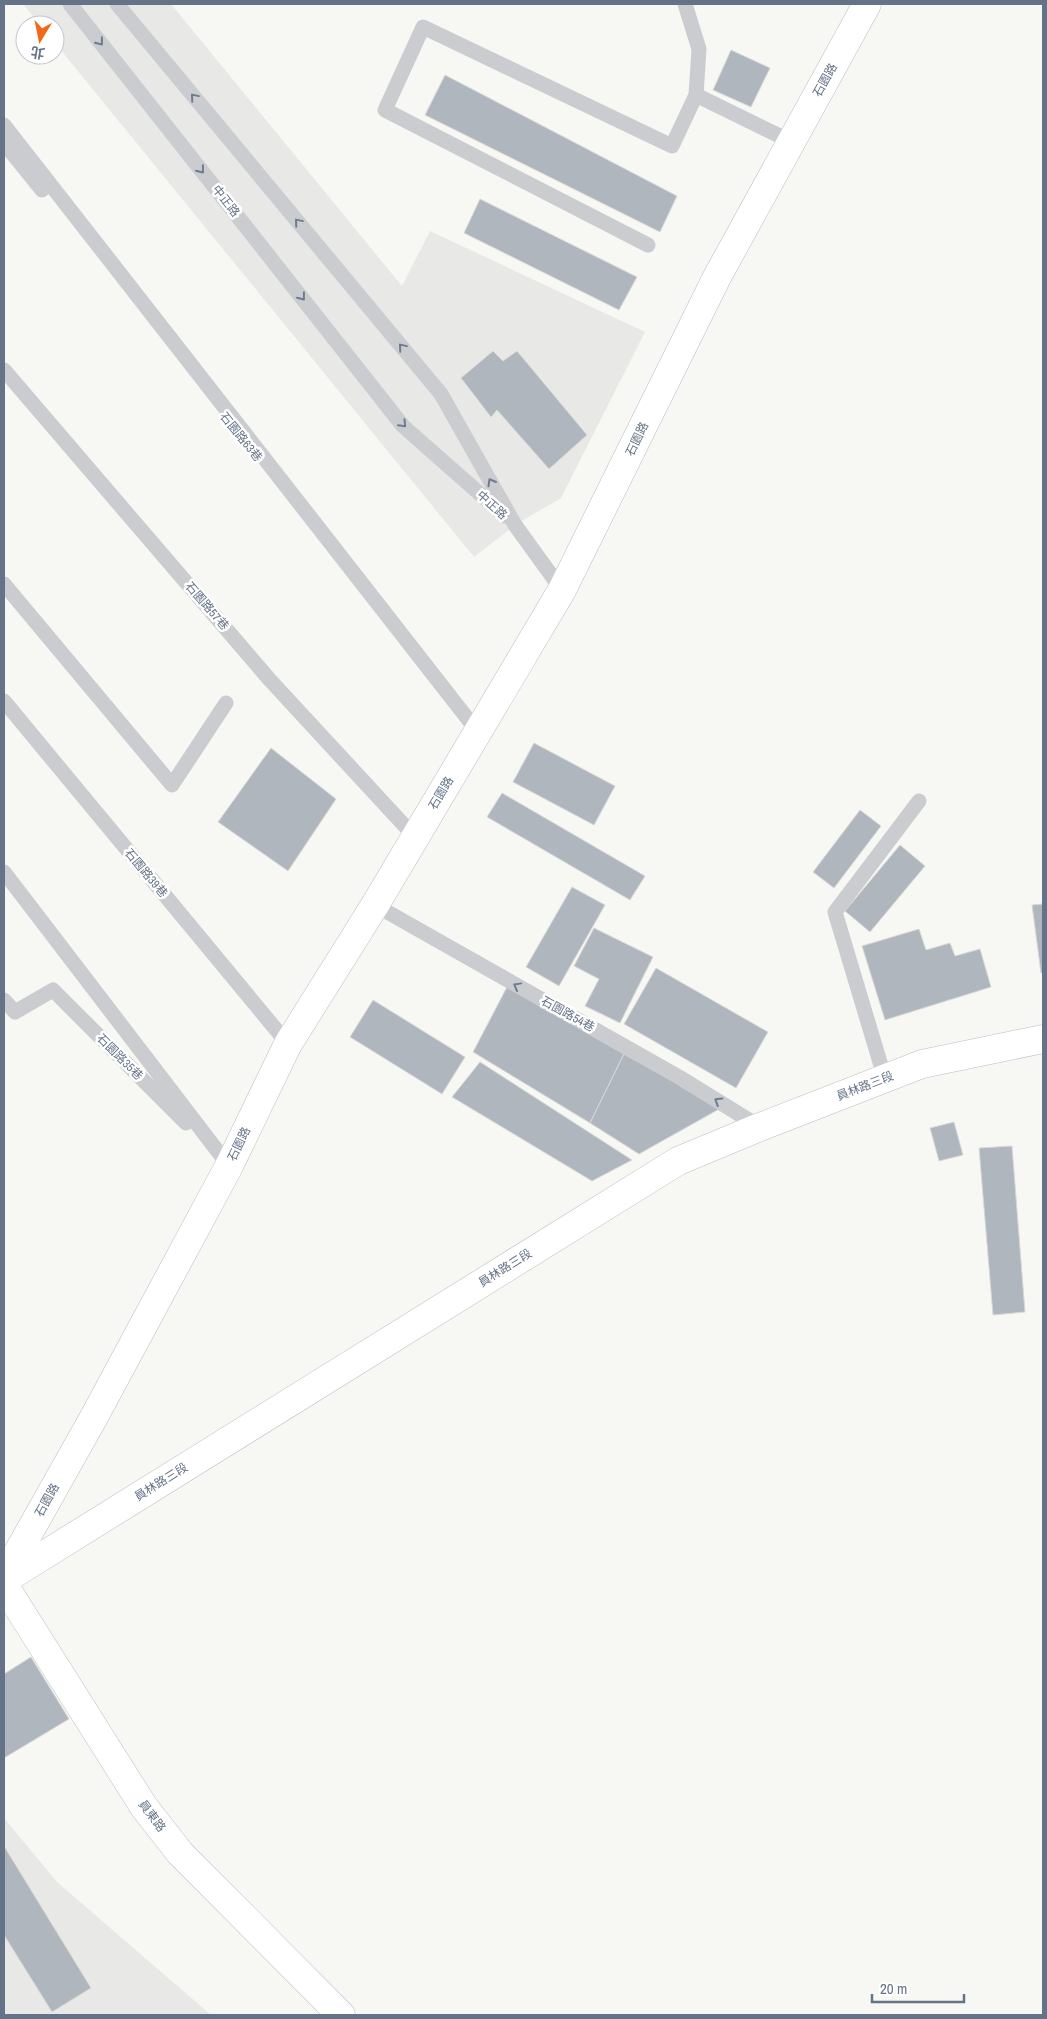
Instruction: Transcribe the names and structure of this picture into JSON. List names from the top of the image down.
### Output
{
  "streets": {
    "main road": ["石園路", "員林路三段", "員東路"],
    "lane": [
      "中正路",
      "石園路63巷",
      "石園路57巷",
      "石園路39巷",
      "石園路54巷",
      "石園路35巷"
    ]
  },
  "crossings": [
    ["石園路", "石園路63巷"],
    ["石園路", "石園路57巷"],
    ["石園路", "石園路39巷"],
    ["石園路", "石園路54巷"],
    ["石園路", "石園路35巷"],
    ["石園路", "員林路三段"],
    ["石園路54巷", "員林路三段"]
  ],
  "one_way": ["石園路54巷"],
  "scale_bar": "20 m",
  "north": "bottom"
}
